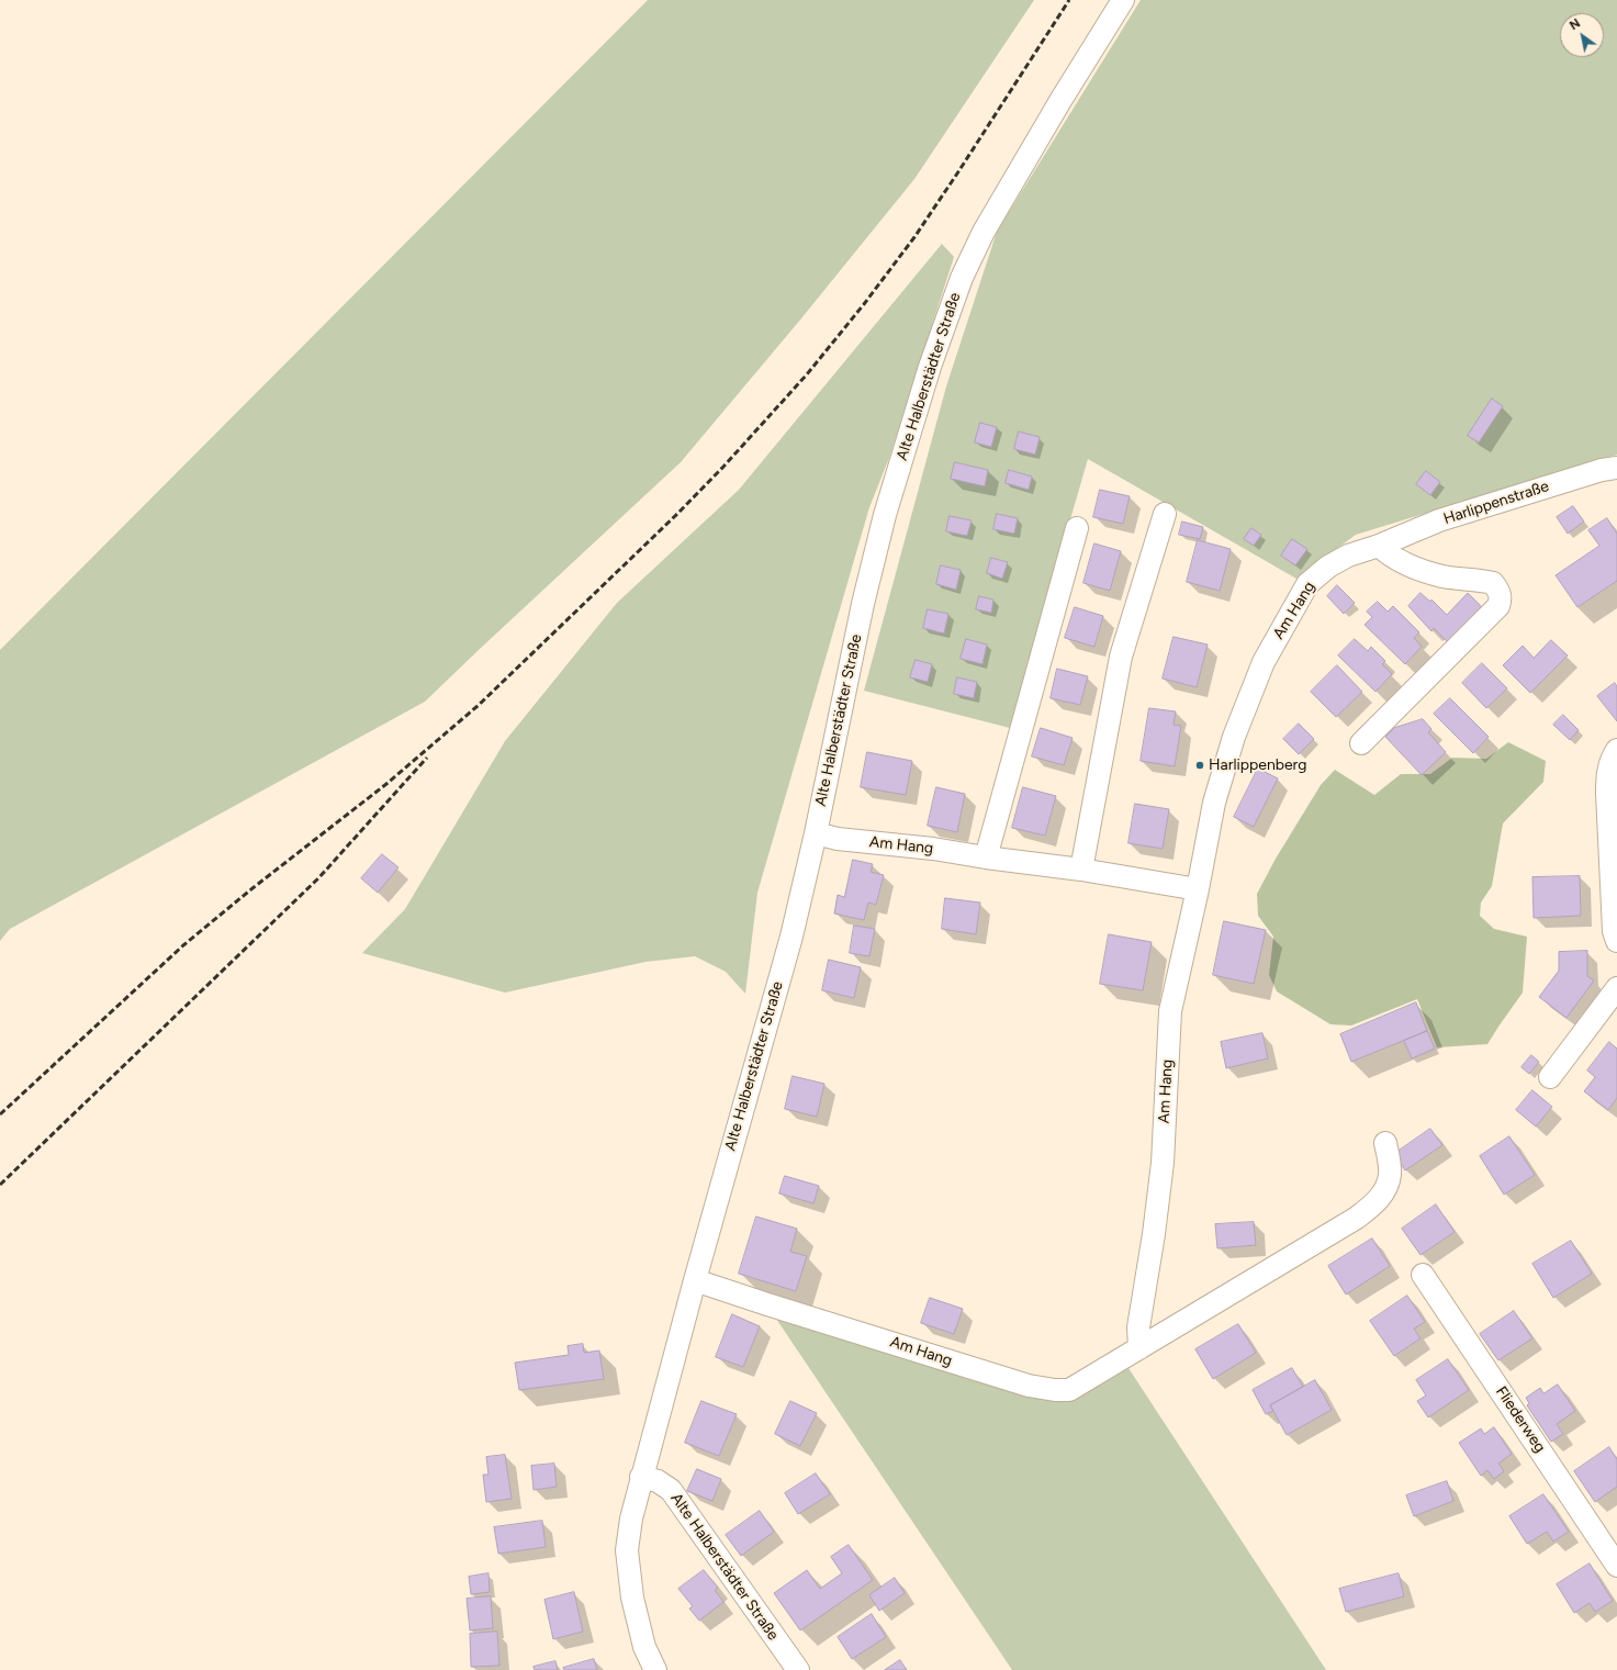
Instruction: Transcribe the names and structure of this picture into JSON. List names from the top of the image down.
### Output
{
  "streets": {
    "street": [
      "Alte Halberstädter Straße",
      "Harlippenstraße",
      "Am Hang",
      "Fliederweg"
    ]
  },
  "crossings": [
    ["Alte Halberstädter Straße", "Am Hang"],
    ["Harlippenstraße", "Am Hang"]
  ],
  "places": ["Harlippenberg"],
  "north": "top left"
}
